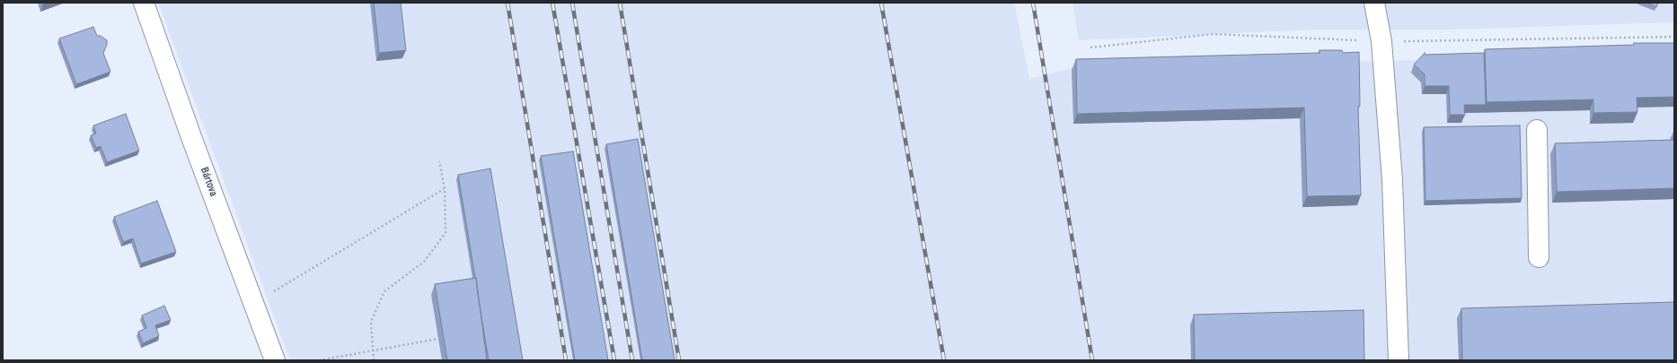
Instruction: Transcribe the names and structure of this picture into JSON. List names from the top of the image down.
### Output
{
  "streets": {
    "street": ["Bártova"]
  }
}
